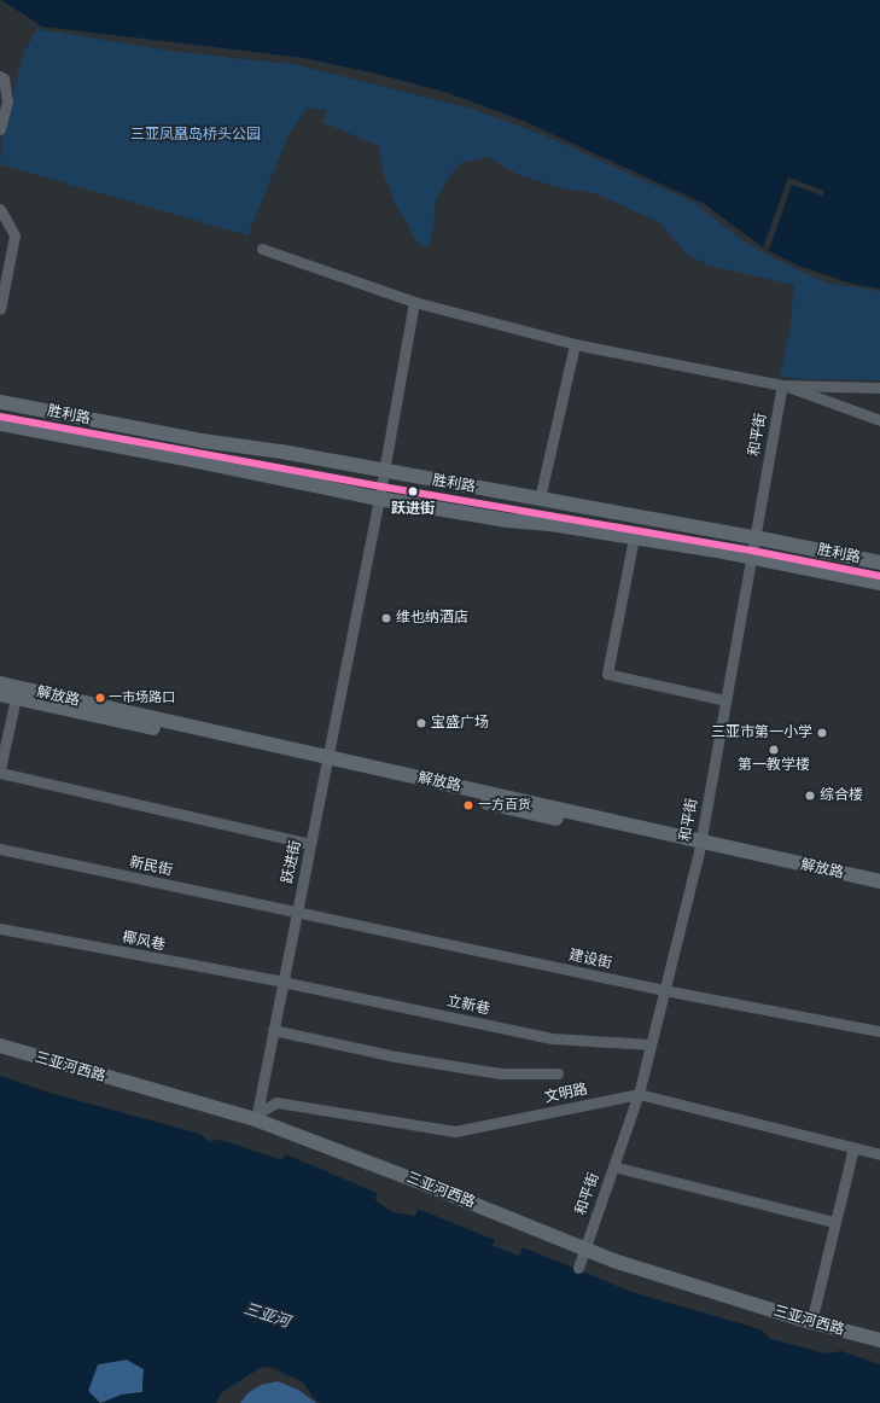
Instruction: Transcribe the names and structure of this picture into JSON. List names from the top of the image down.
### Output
{
  "streets": {
    "main road": ["胜利路", "解放路", "三亚河西路"],
    "street": [
      "和平街",
      "跃进街",
      "新民街",
      "椰风巷",
      "建设街",
      "立新巷",
      "文明路"
    ]
  },
  "crossings": [
    ["胜利路", "和平街"],
    ["胜利路", "跃进街"],
    ["和平街", "解放路"],
    ["和平街", "建设街"],
    ["和平街", "立新巷"],
    ["和平街", "三亚河西路"],
    ["和平街", "文明路"],
    ["解放路", "跃进街"],
    ["跃进街", "新民街"],
    ["跃进街", "椰风巷"],
    ["跃进街", "建设街"],
    ["跃进街", "立新巷"],
    ["跃进街", "三亚河西路"],
    ["跃进街", "文明路"],
    ["新民街", "建设街"],
    ["椰风巷", "立新巷"],
    ["三亚河西路", "文明路"]
  ],
  "water": ["三亚河"],
  "parks": ["三亚凤凰岛桥头公园"],
  "places": [
    "跃进街",
    "维也纳酒店",
    "一市场路口",
    "宝盛广场",
    "三亚市第一小学",
    "第一教学楼",
    "综合楼",
    "一方百货"
  ]
}
